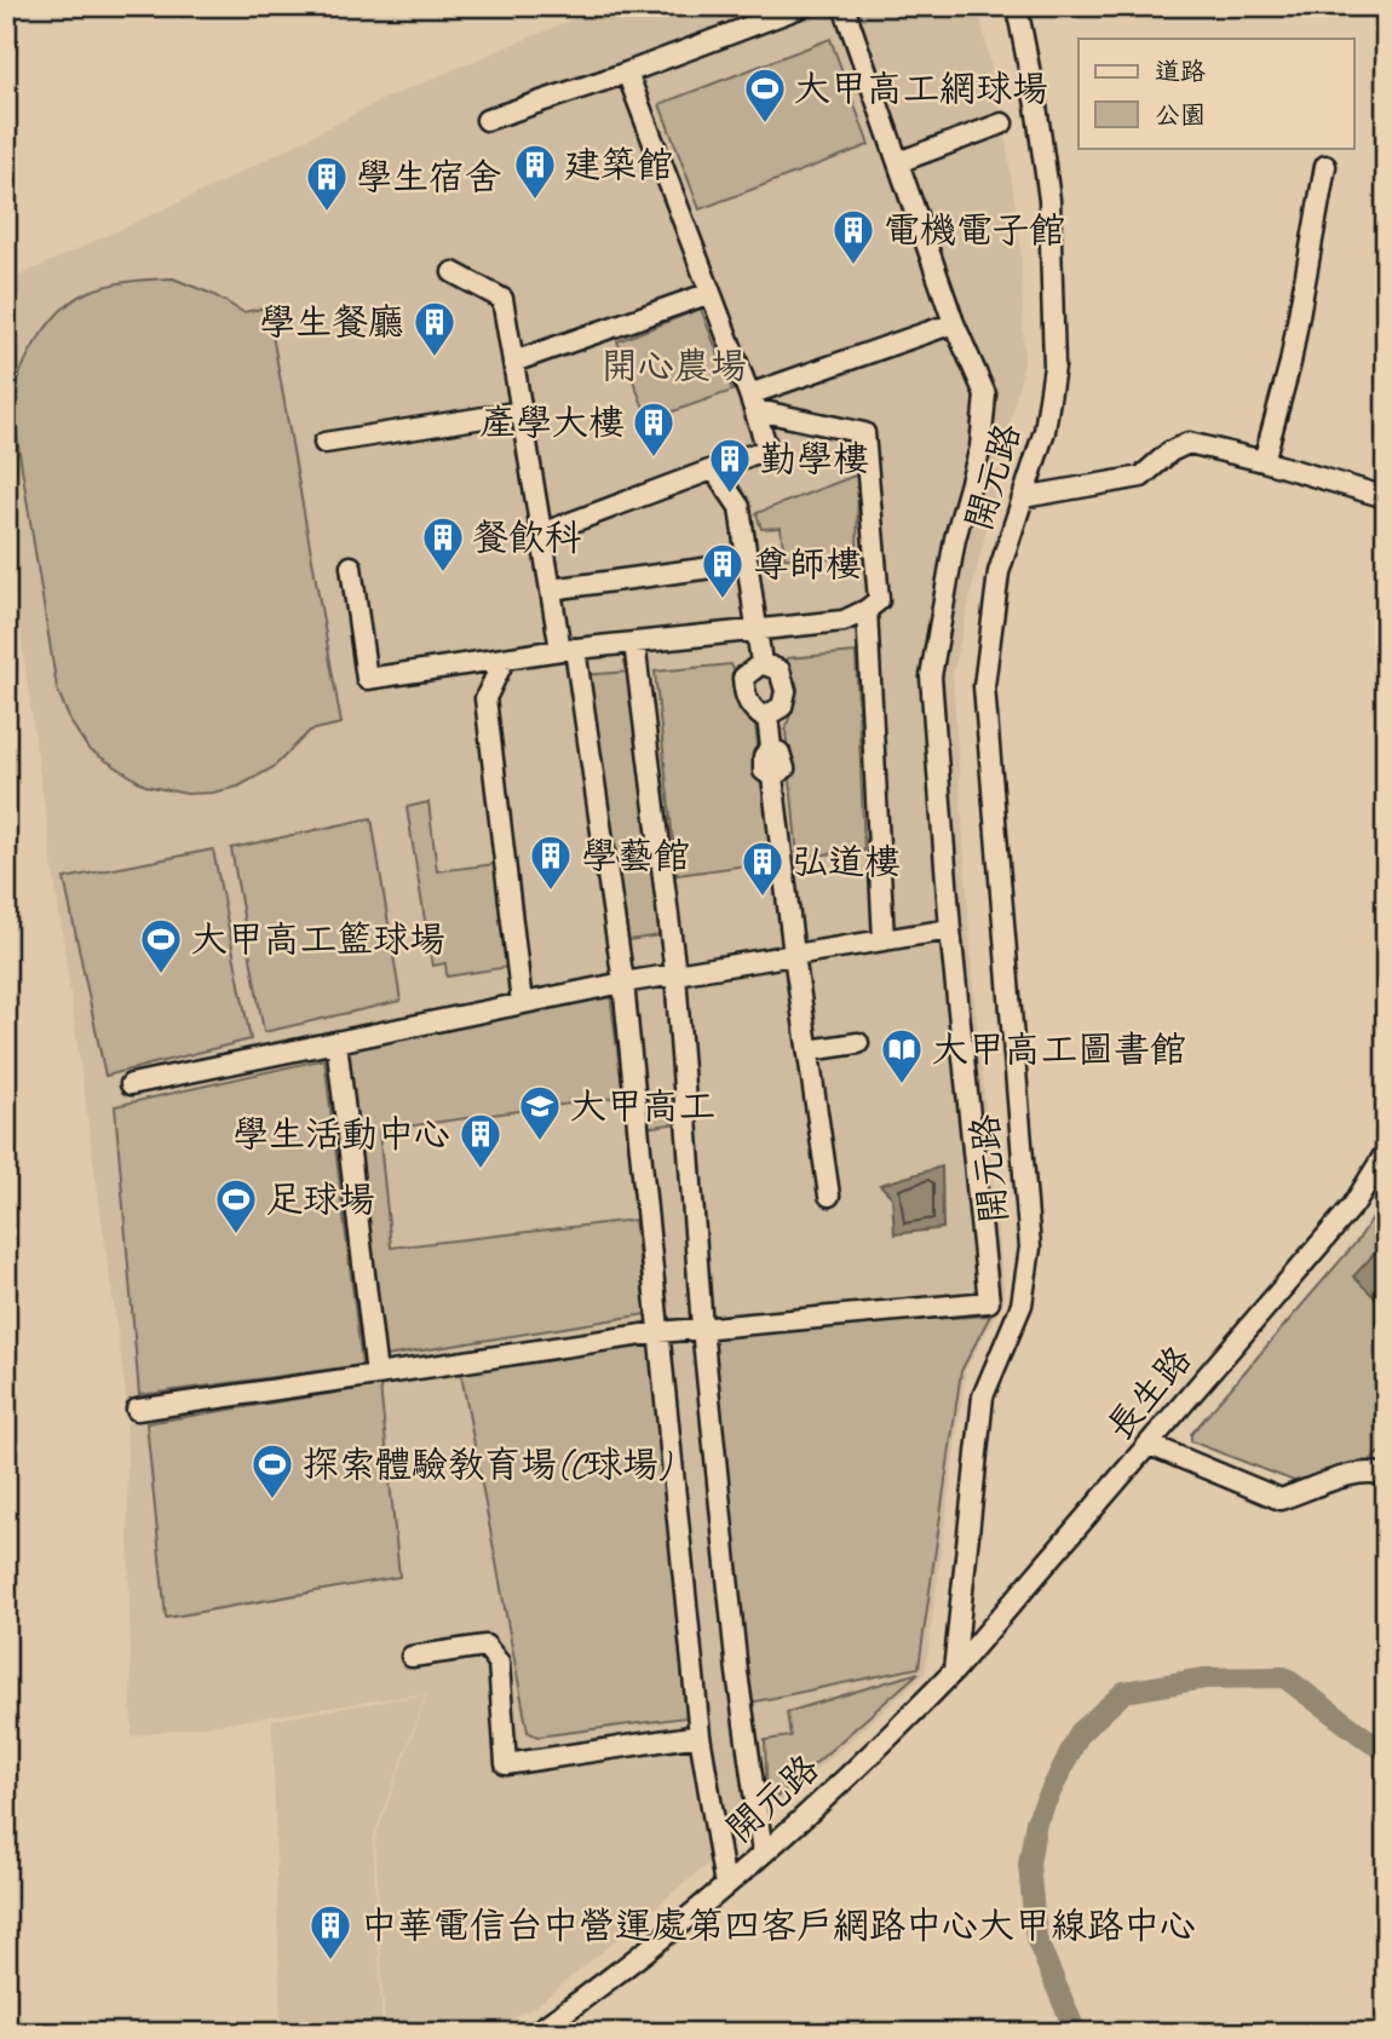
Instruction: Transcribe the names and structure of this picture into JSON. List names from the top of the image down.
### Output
{
  "streets": {
    "street": ["開元路", "長生路"]
  },
  "crossings": [
    ["開元路", "長生路"]
  ],
  "parks": ["開心農場"],
  "places": {
    "sports": [
      "大甲高工網球場",
      "大甲高工籃球場",
      "足球場",
      "探索體驗教育場(C球場)"
    ],
    "building": [
      "建築館",
      "學生宿舍",
      "電機電子館",
      "學生餐廳",
      "產學大樓",
      "勤學樓",
      "餐飲科",
      "尊師樓",
      "學藝館",
      "弘道樓",
      "學生活動中心",
      "中華電信台中營運處第四客戶網路中心大甲線路中心"
    ],
    "library": ["大甲高工圖書館"],
    "school or university": ["大甲高工"]
  },
  "legend": ["道路", "公園"]
}
